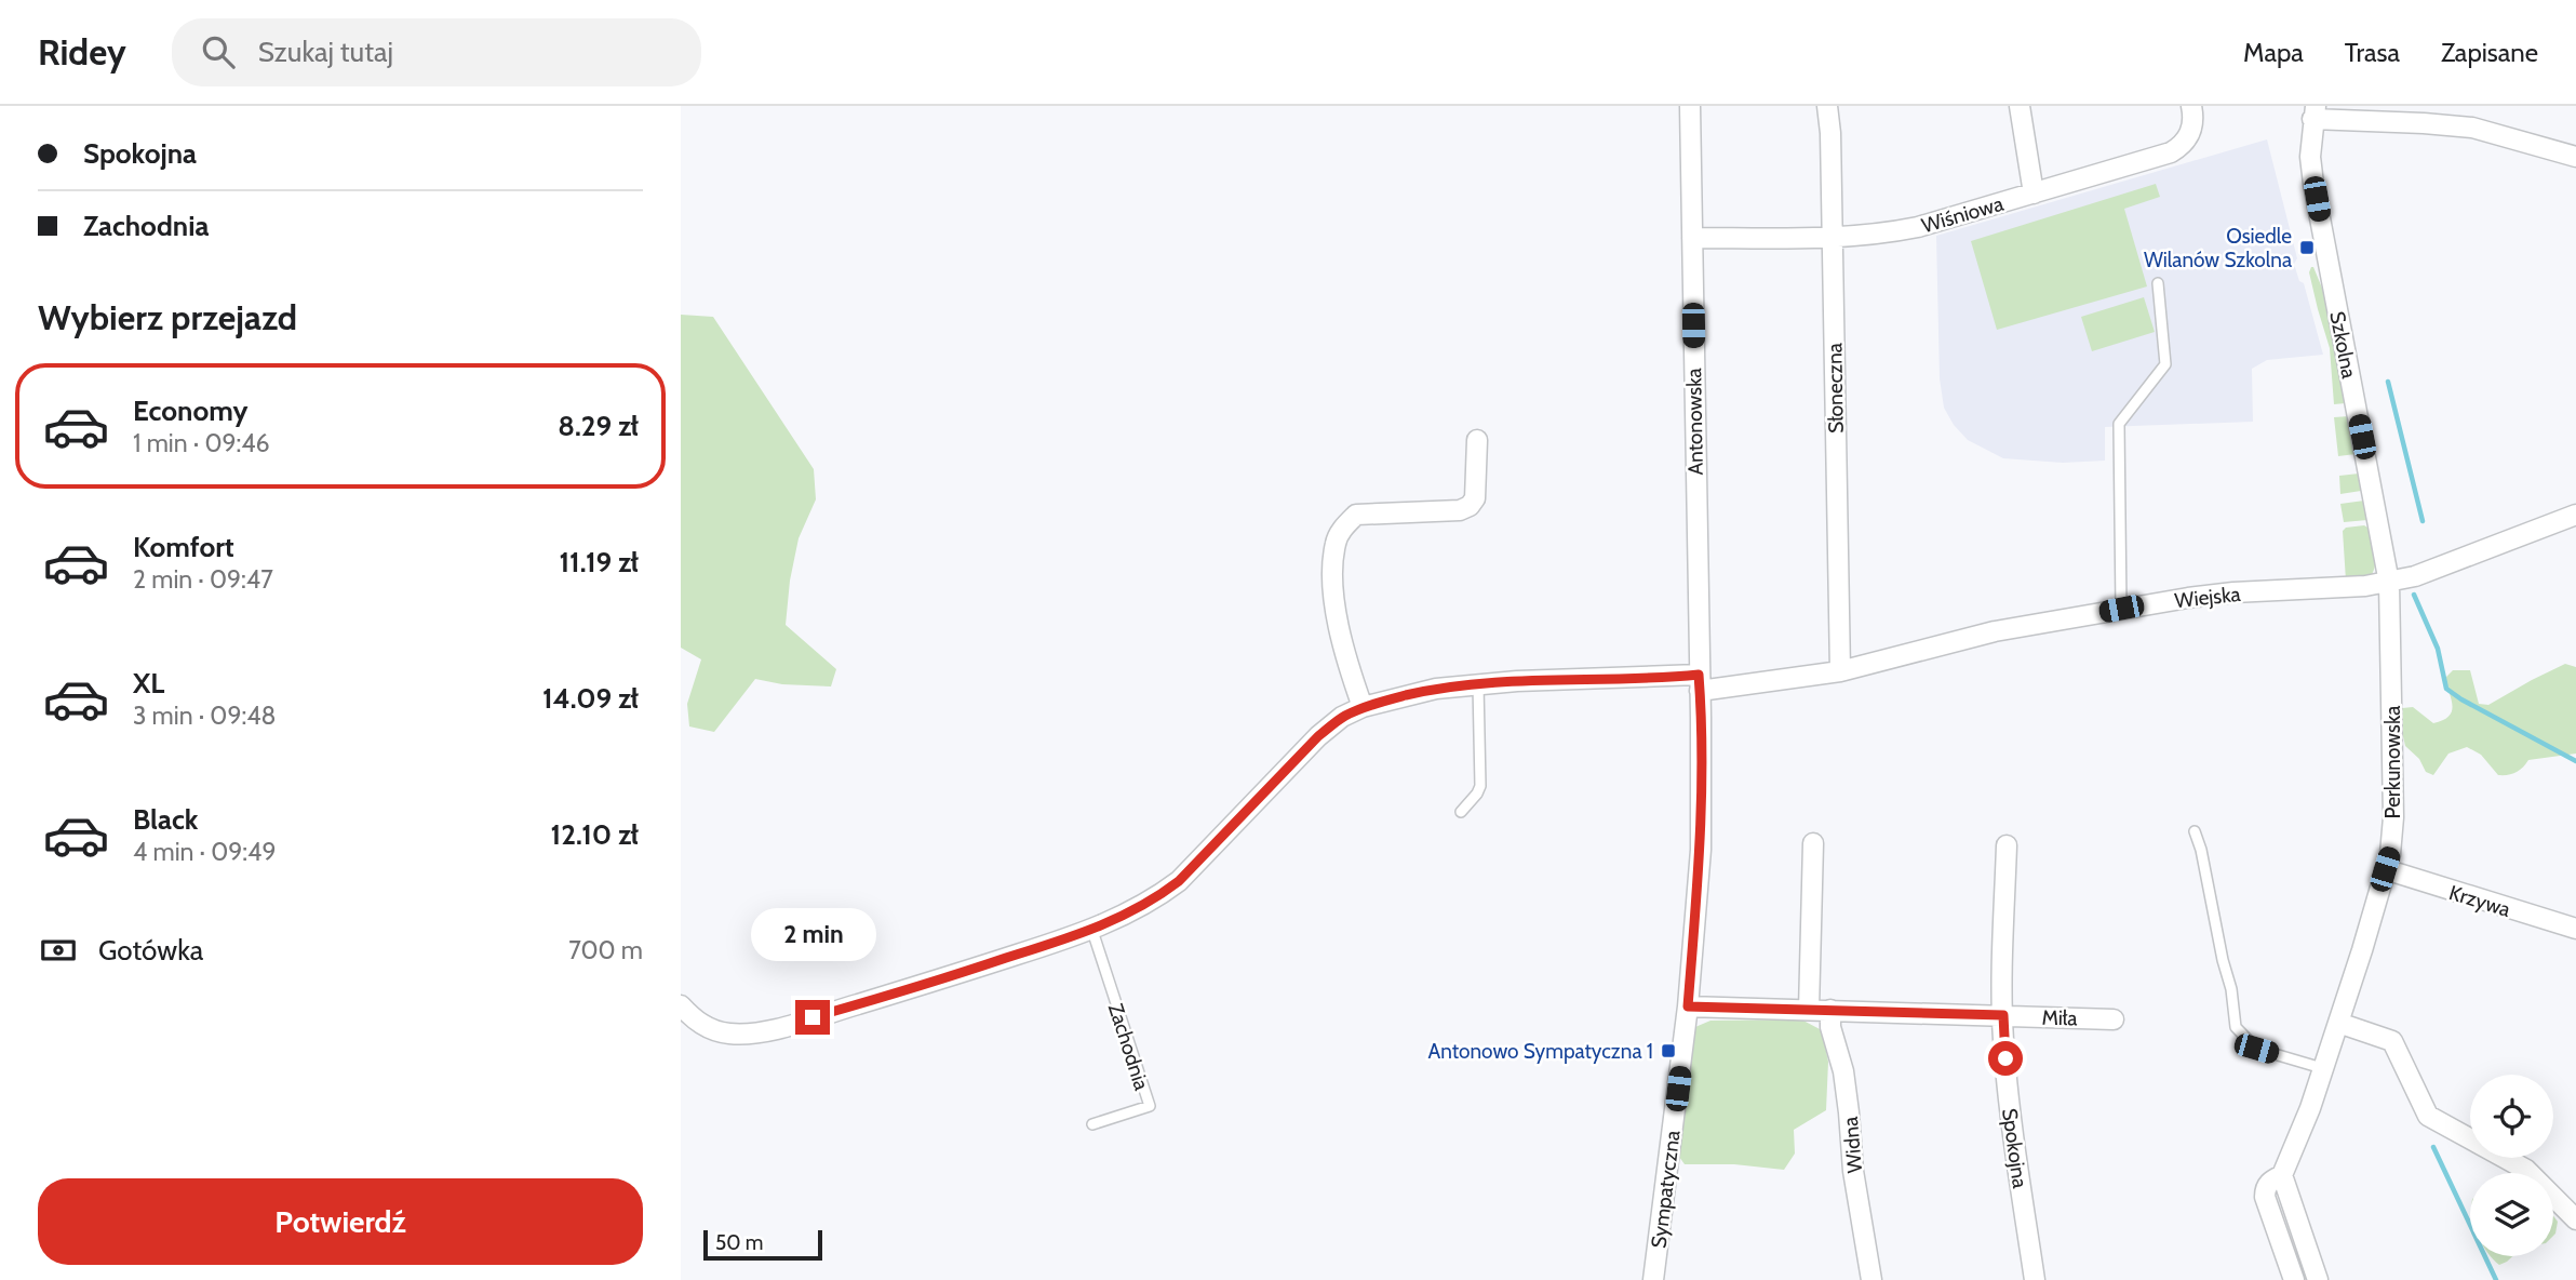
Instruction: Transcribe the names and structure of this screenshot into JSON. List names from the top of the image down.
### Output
{
  "streets": {
    "street": [
      "Wiśniowa",
      "Szkolna",
      "Słoneczna",
      "Antonowska",
      "Wiejska",
      "Perkunowska",
      "Krzywa",
      "Miła",
      "Widna",
      "Spokojna",
      "Sympatyczna"
    ],
    "lane": ["Zachodnia"]
  },
  "crossings": [
    ["Wiśniowa", "Słoneczna"],
    ["Wiśniowa", "Antonowska"],
    ["Szkolna", "Wiejska"],
    ["Szkolna", "Perkunowska"],
    ["Słoneczna", "Wiejska"],
    ["Antonowska", "Wiejska"],
    ["Antonowska", "Sympatyczna"],
    ["Wiejska", "Perkunowska"],
    ["Wiejska", "Sympatyczna"],
    ["Perkunowska", "Krzywa"],
    ["Miła", "Widna"],
    ["Miła", "Spokojna"],
    ["Miła", "Sympatyczna"]
  ],
  "places": {
    "transit": ["Osiedle Wilanów Szkolna", "Antonowo Sympatyczna 1"]
  },
  "scale_bar": "50 m",
  "page": {
    "header": "Ridey",
    "search": "Szukaj tutaj",
    "nav": ["Mapa", "Trasa", "Zapisane"],
    "banner": ["Spokojna", "Zachodnia"],
    "heading": "Wybierz przejazd",
    "list": [
      {
        "name": "Economy",
        "note": "1 min · 09:46",
        "value": "8.29 zł"
      },
      {
        "name": "Komfort",
        "note": "2 min · 09:47",
        "value": "11.19 zł"
      },
      {
        "name": "XL",
        "note": "3 min · 09:48",
        "value": "14.09 zł"
      },
      {
        "name": "Black",
        "note": "4 min · 09:49",
        "value": "12.10 zł"
      }
    ],
    "pay": ["Gotówka", "700 m"],
    "bubble": "2 min",
    "buttons": "Potwierdź",
    "scale": "50 m"
  }
}
